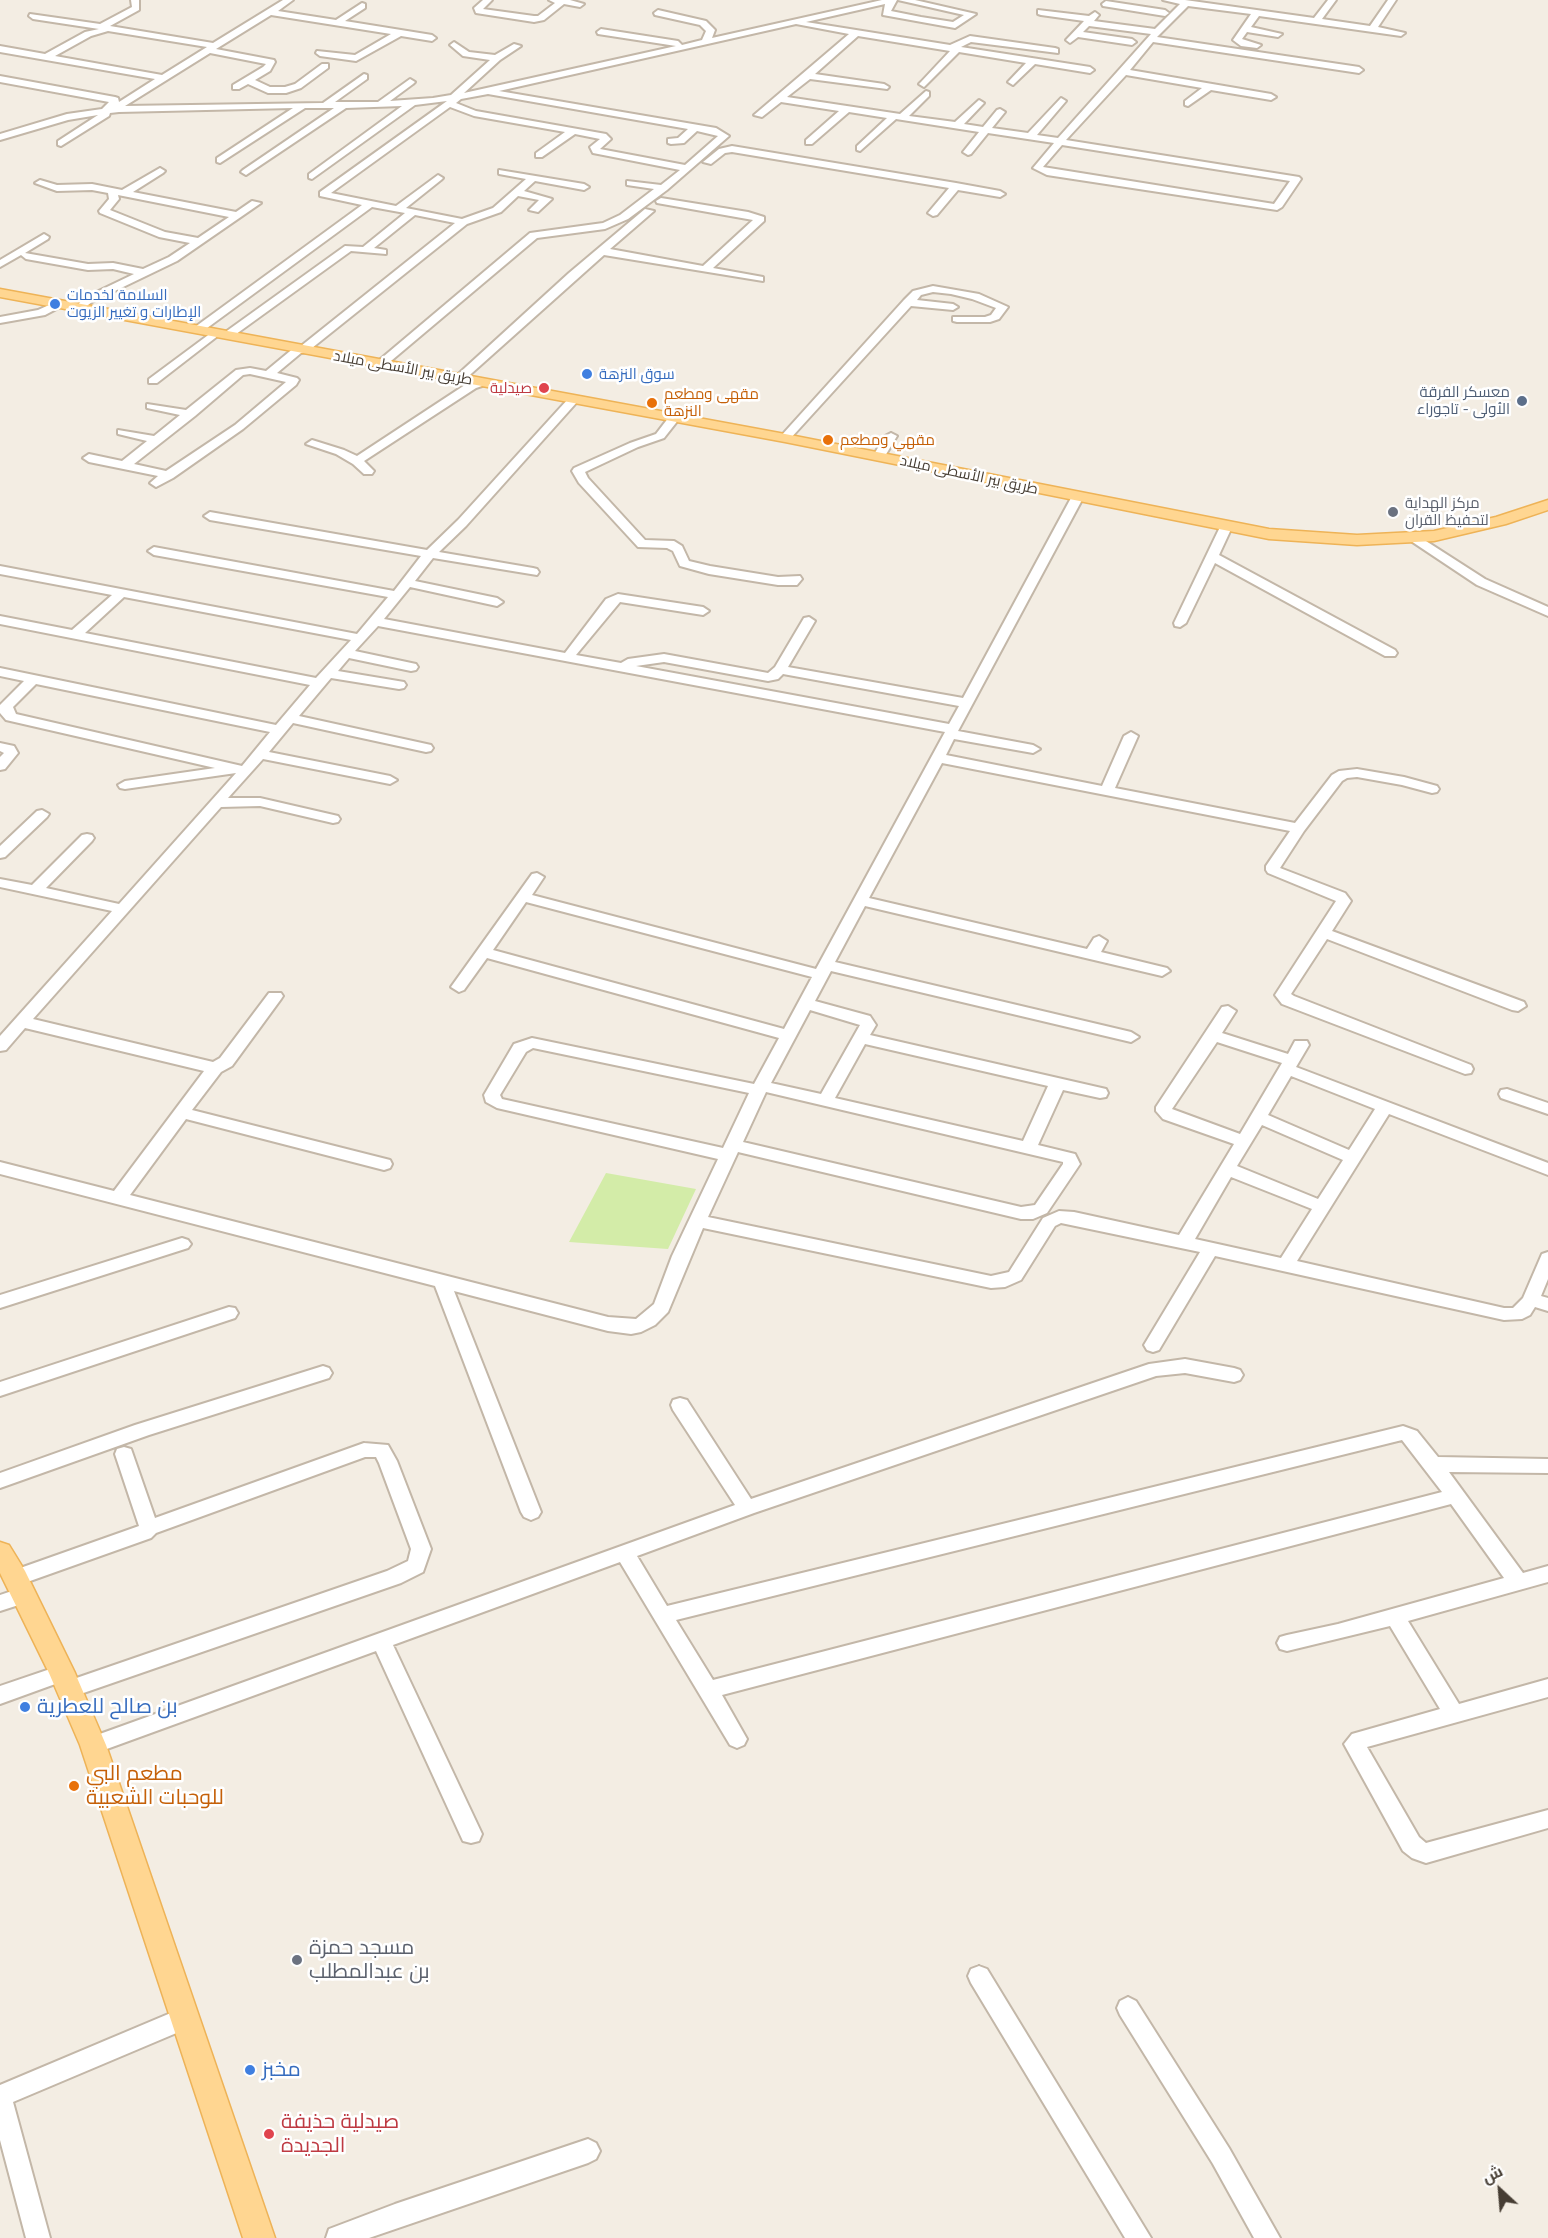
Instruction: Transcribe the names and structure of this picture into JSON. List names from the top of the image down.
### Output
{
  "streets": {
    "main road": ["طريق بير الأسطى ميلاد"]
  },
  "places": [
    "السلامة لخدمات الإطارات و تغيير الزيوت",
    "سوق النزهة",
    "صيدلية",
    "معسكر الفرقة الأولى - تاجوراء",
    "مقهى ومطعم النزهة",
    "مقهي ومطعم",
    "مركز الهداية لتحفيظ القران",
    "بن صالح للعطرية",
    "مطعم البي للوحبات الشعبية",
    "مسجد حمزة بن عبدالمطلب",
    "مخبز",
    "صيدلية حذيفة الجديدة"
  ],
  "north": "top left"
}
